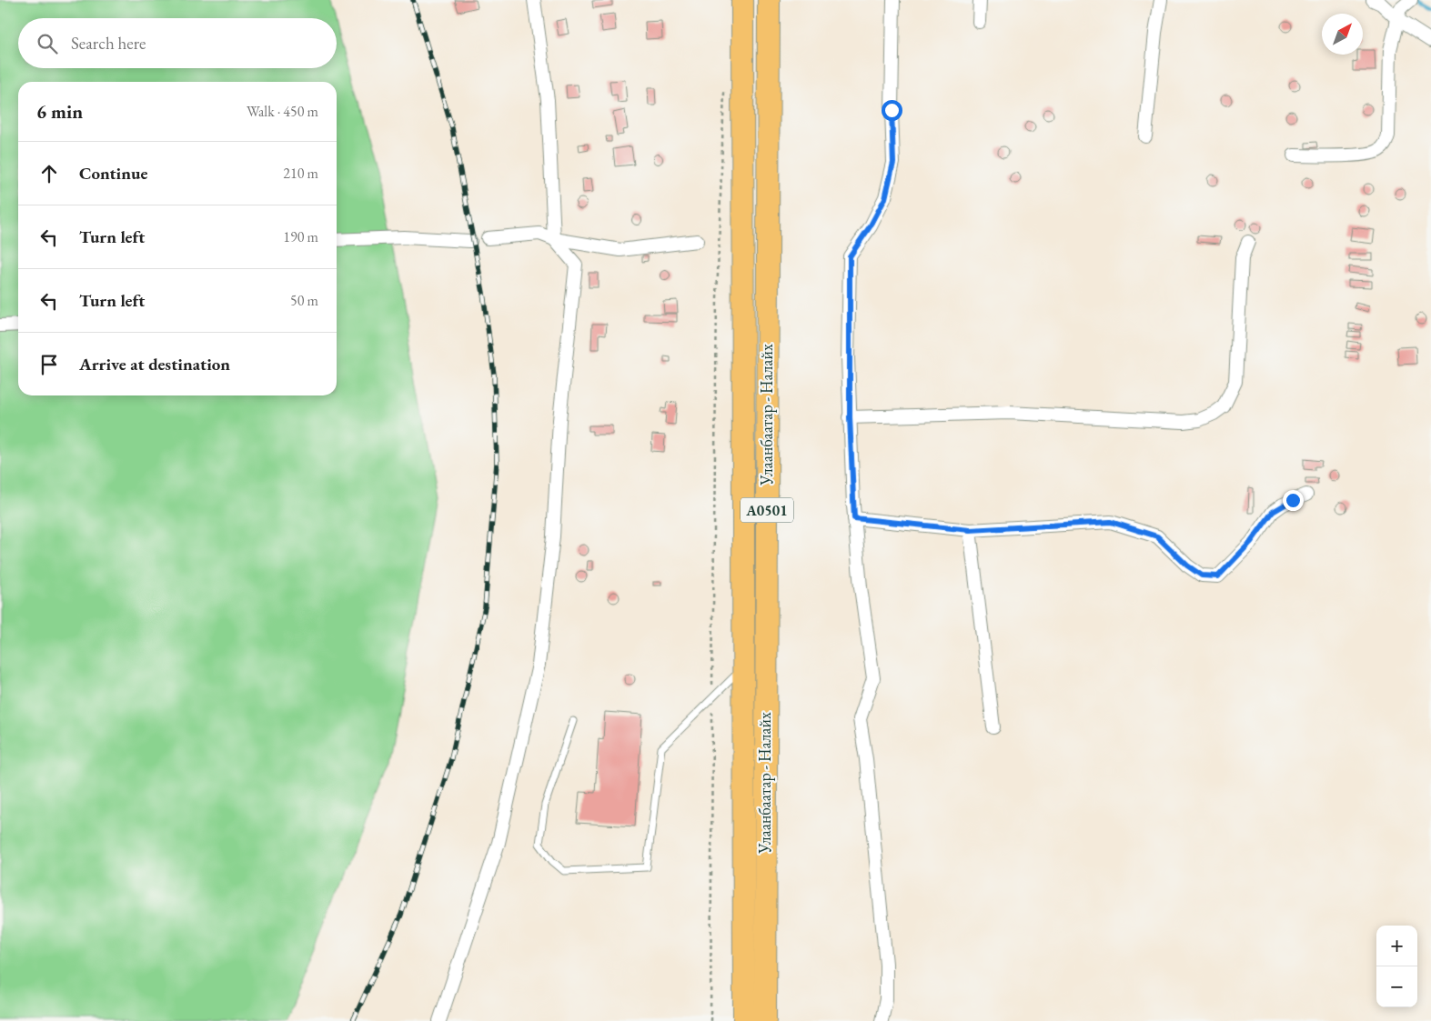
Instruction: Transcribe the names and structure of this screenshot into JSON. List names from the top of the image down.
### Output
{
  "streets": {
    "highway": ["Улаанбаатар - Налайх", "A0501"]
  },
  "north": "top right",
  "page": {
    "search": "Search here",
    "heading": ["6 min", "Walk · 450 m"],
    "list": [
      ["Continue", "210 m"],
      ["Turn left", "190 m"],
      ["Turn left", "50 m"],
      "Arrive at destination"
    ],
    "map_buttons": ["+", "−"]
  }
}
